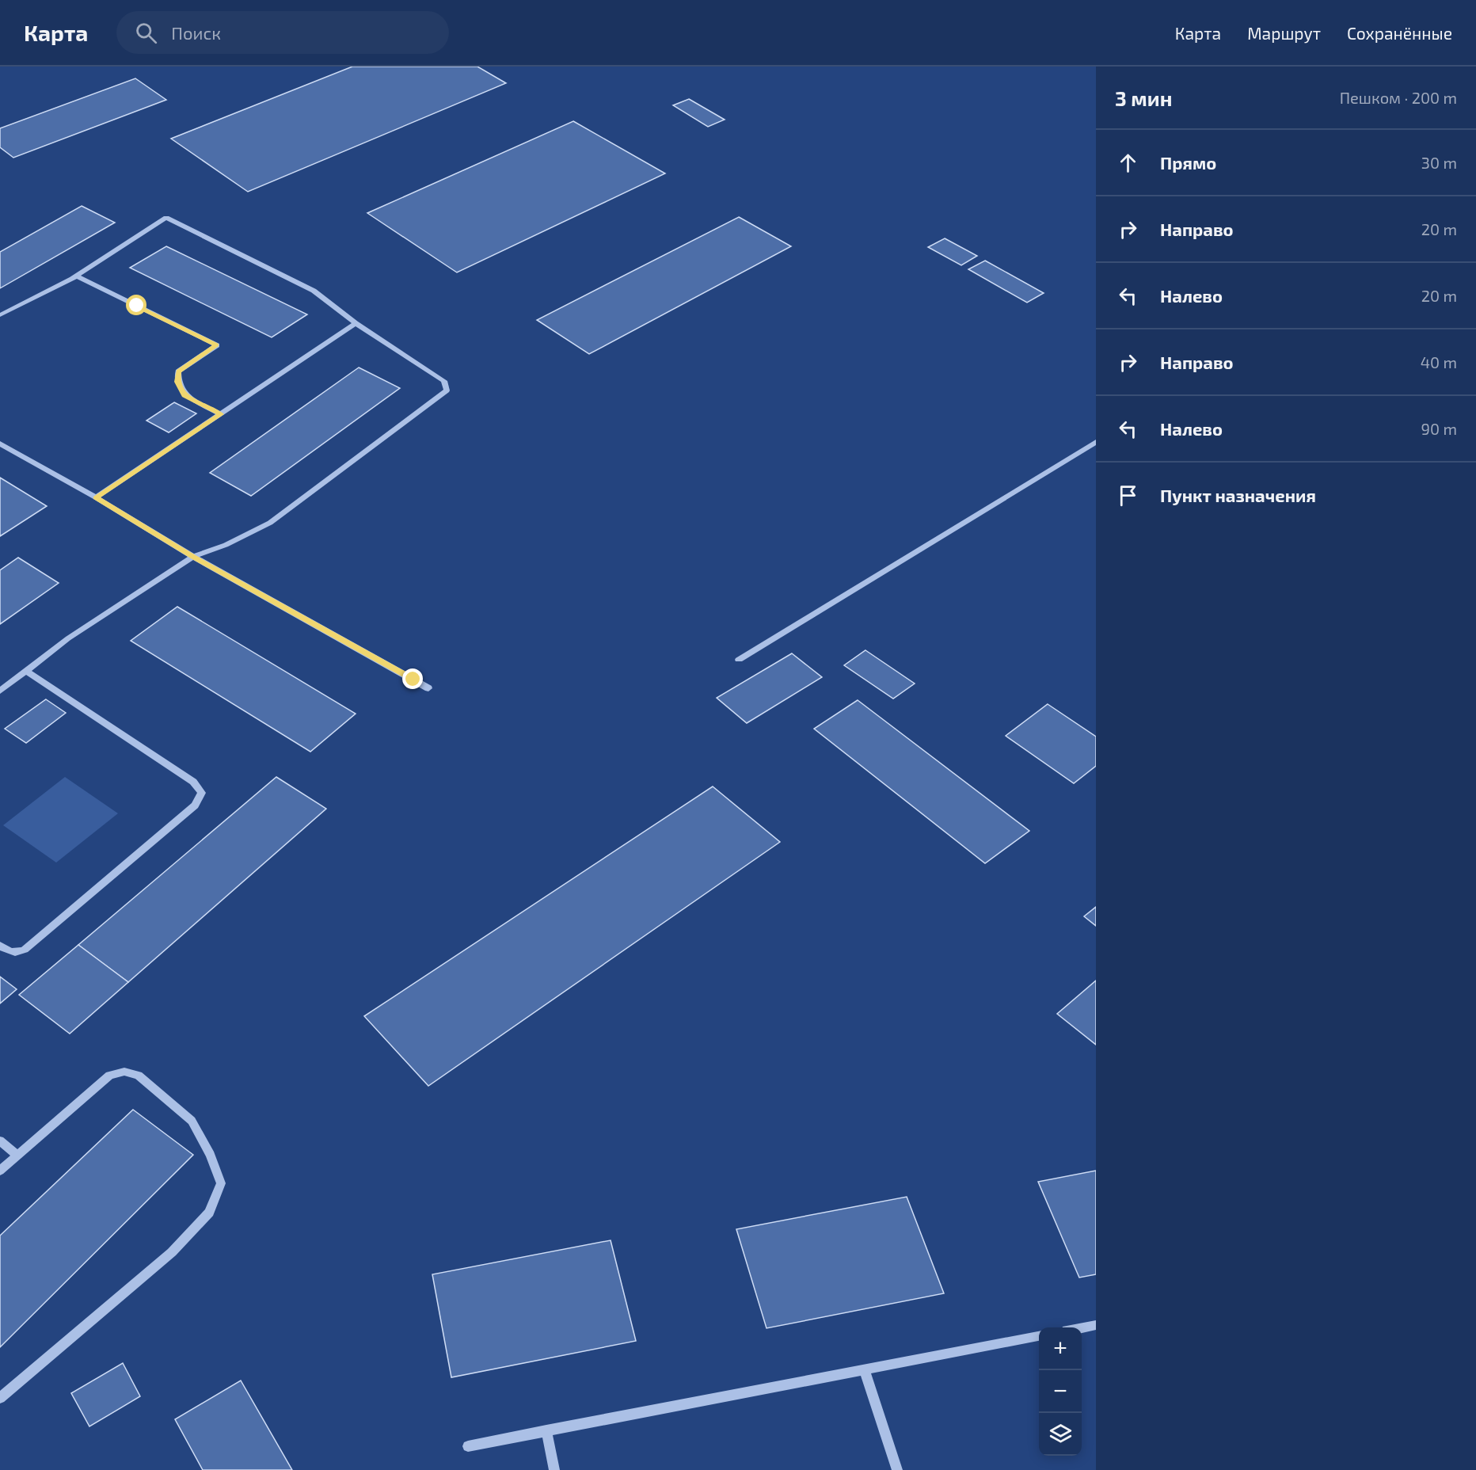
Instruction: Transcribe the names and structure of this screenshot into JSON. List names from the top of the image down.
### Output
{
  "page": {
    "header": "Карта",
    "search": "Поиск",
    "nav": ["Карта", "Маршрут", "Сохранённые"],
    "heading": ["3 мин", "Пешком · 200 m"],
    "list": [
      ["Прямо", "30 m"],
      ["Направо", "20 m"],
      ["Налево", "20 m"],
      ["Направо", "40 m"],
      ["Налево", "90 m"],
      "Пункт назначения"
    ],
    "map_buttons": ["+", "−"]
  }
}
